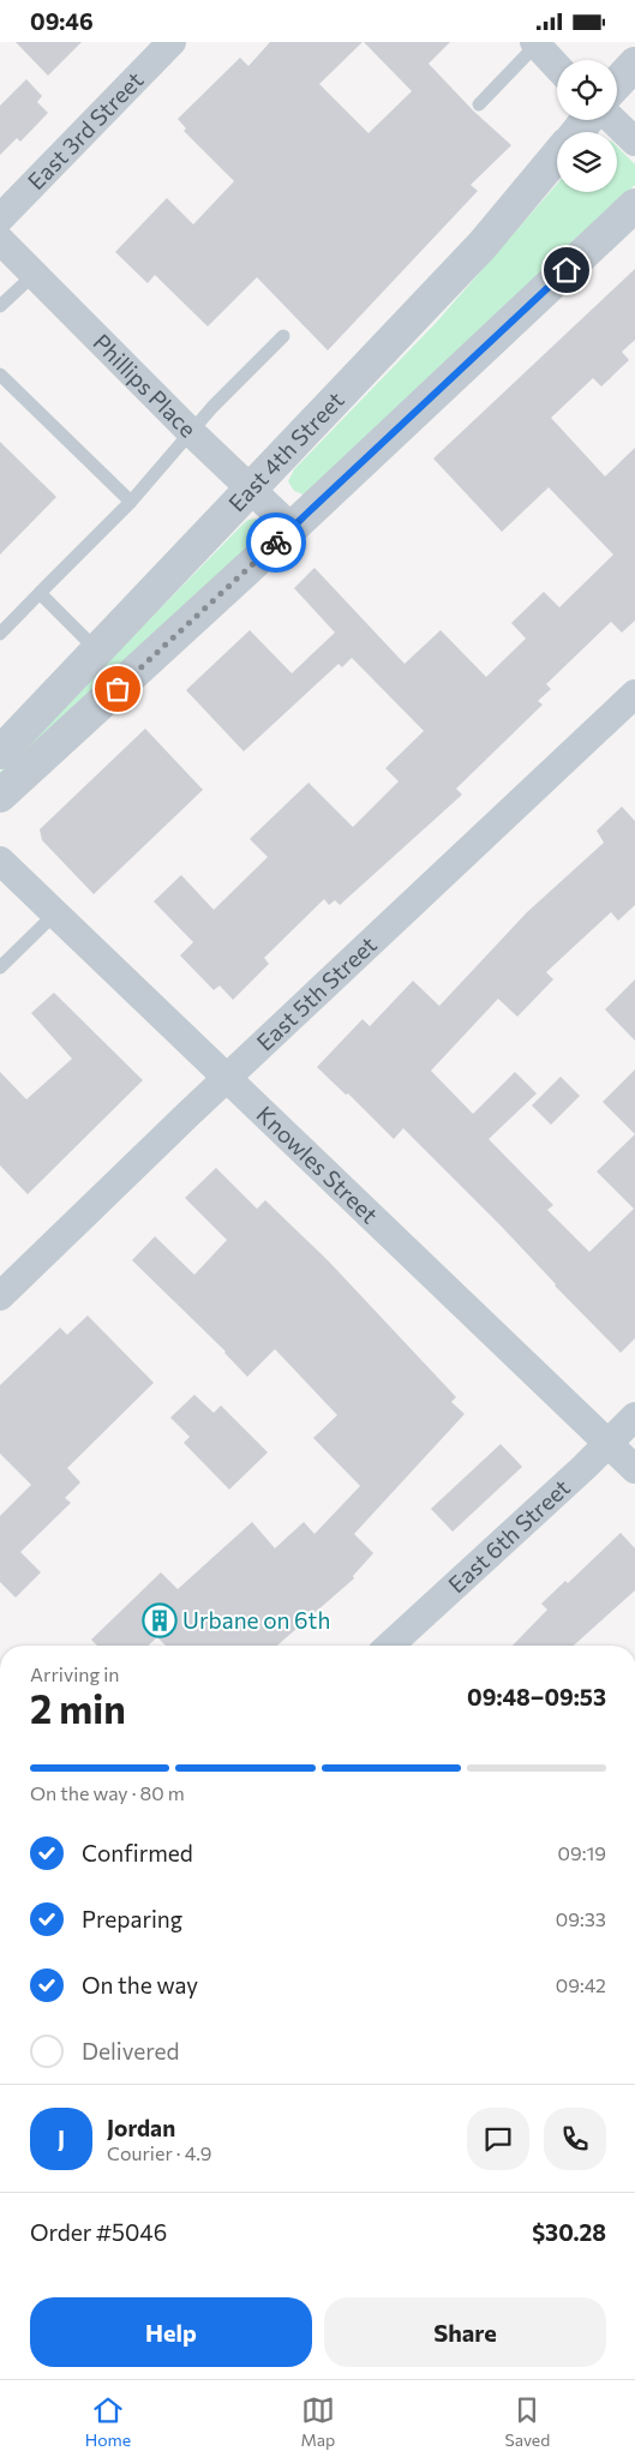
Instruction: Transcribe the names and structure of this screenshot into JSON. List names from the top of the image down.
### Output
{
  "streets": {
    "street": [
      "East 3rd Street",
      "Phillips Place",
      "East 4th Street",
      "East 5th Street",
      "Knowles Street",
      "East 6th Street"
    ]
  },
  "crossings": [
    ["Phillips Place", "East 4th Street"],
    ["East 5th Street", "Knowles Street"],
    ["Knowles Street", "East 6th Street"]
  ],
  "places": {
    "building": ["Urbane on 6th"]
  },
  "page": {
    "status": "09:46",
    "heading": ["2 min", "Arriving in", "09:48–09:53"],
    "panel": [
      "Jordan",
      "Courier · 4.9",
      "Order #5046",
      "$30.28"
    ],
    "bar": "On the way · 80 m",
    "list": [
      ["Confirmed", "09:19"],
      ["Preparing", "09:33"],
      ["On the way", "09:42"],
      "Delivered"
    ],
    "round": "J",
    "buttons": ["Help", "Share"],
    "tabs": ["Home", "Map", "Saved"]
  }
}
